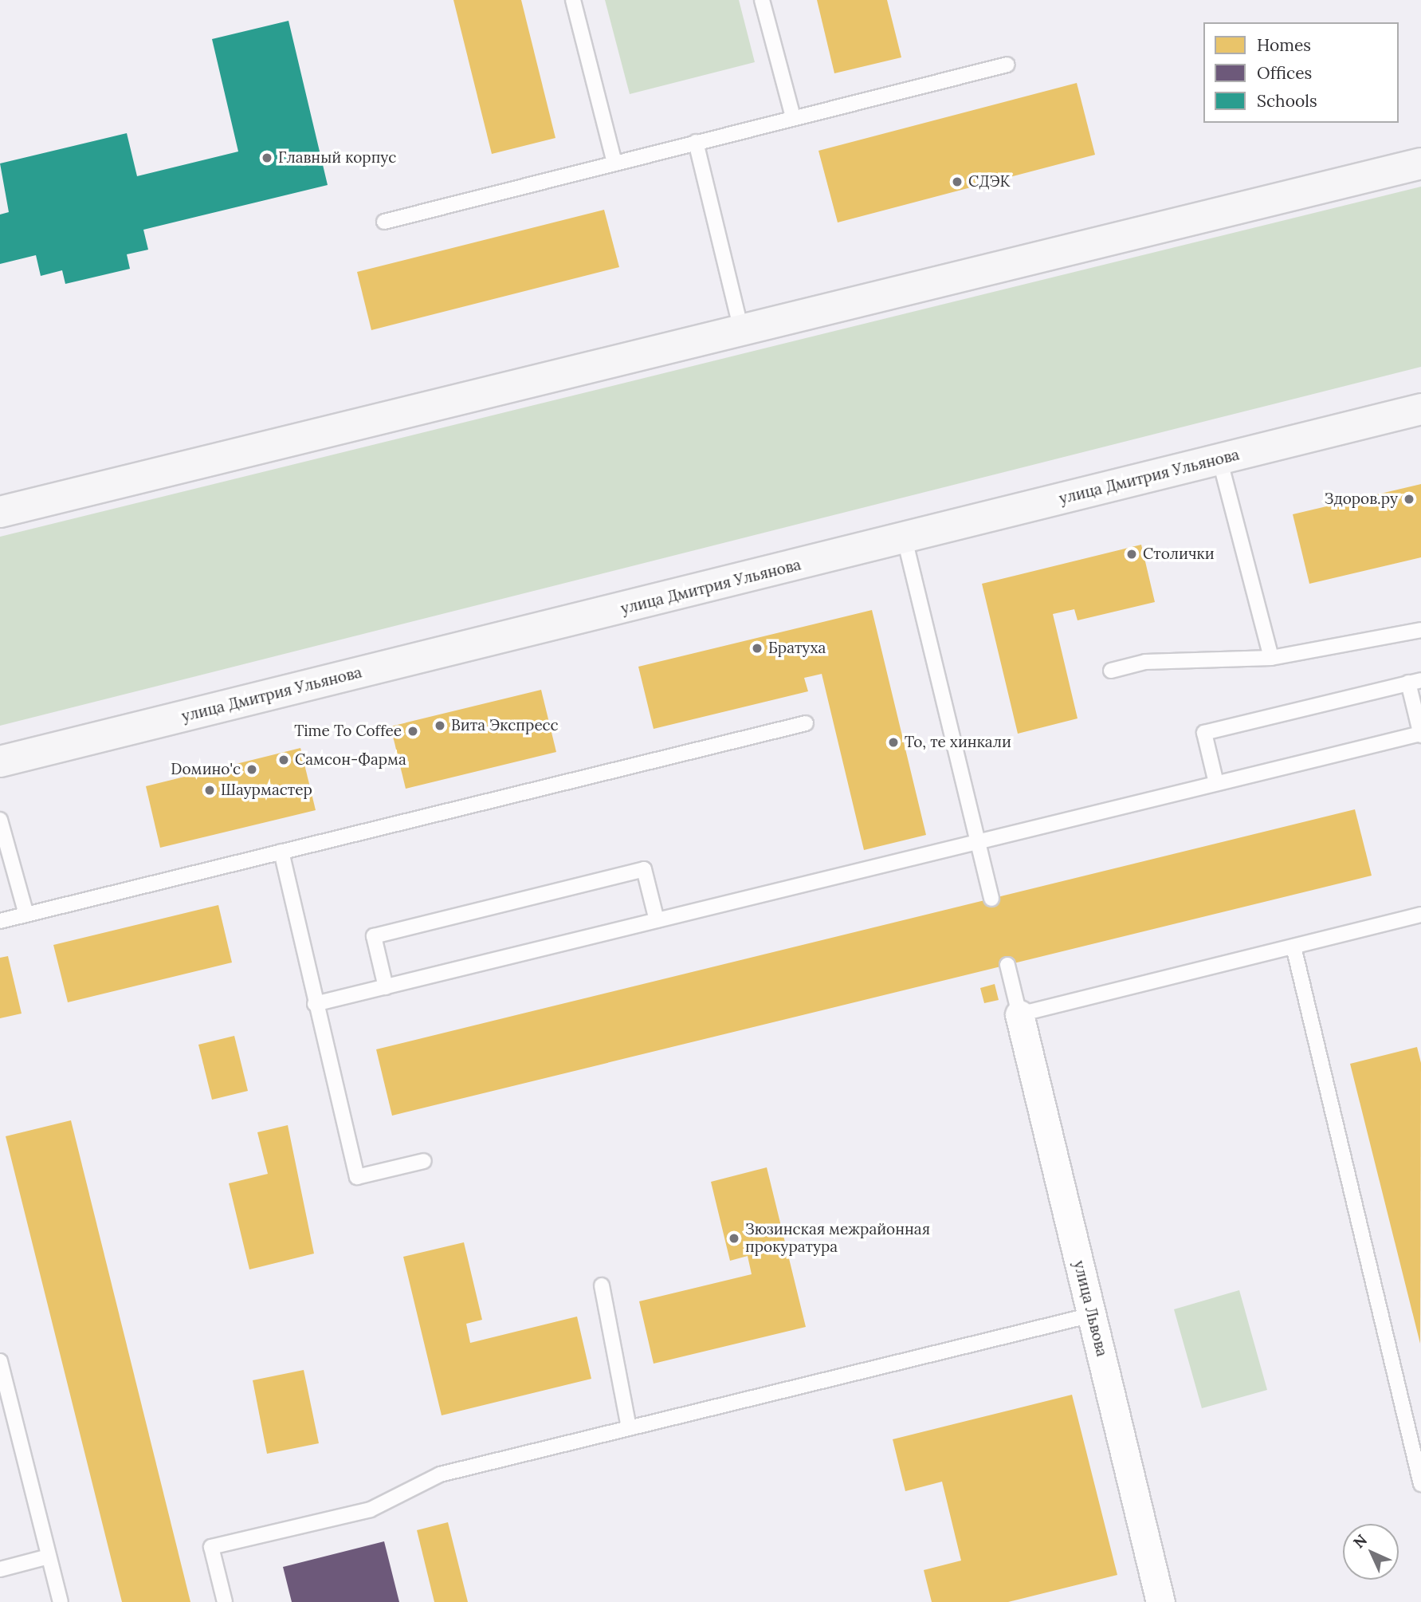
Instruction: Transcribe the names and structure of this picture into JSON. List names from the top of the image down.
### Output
{
  "streets": {
    "main road": ["улица Дмитрия Ульянова"],
    "street": ["улица Львова"]
  },
  "places": [
    "Главный корпус",
    "СДЭК",
    "Здоров.ру",
    "Столички",
    "Братуха",
    "Вита Экспресс",
    "Time To Coffee",
    "То, те хинкали",
    "Самсон-Фарма",
    "Dомино'с",
    "Шаурмастер",
    "Зюзинская межрайонная прокуратура"
  ],
  "legend": ["Homes", "Offices", "Schools"],
  "north": "top left"
}
